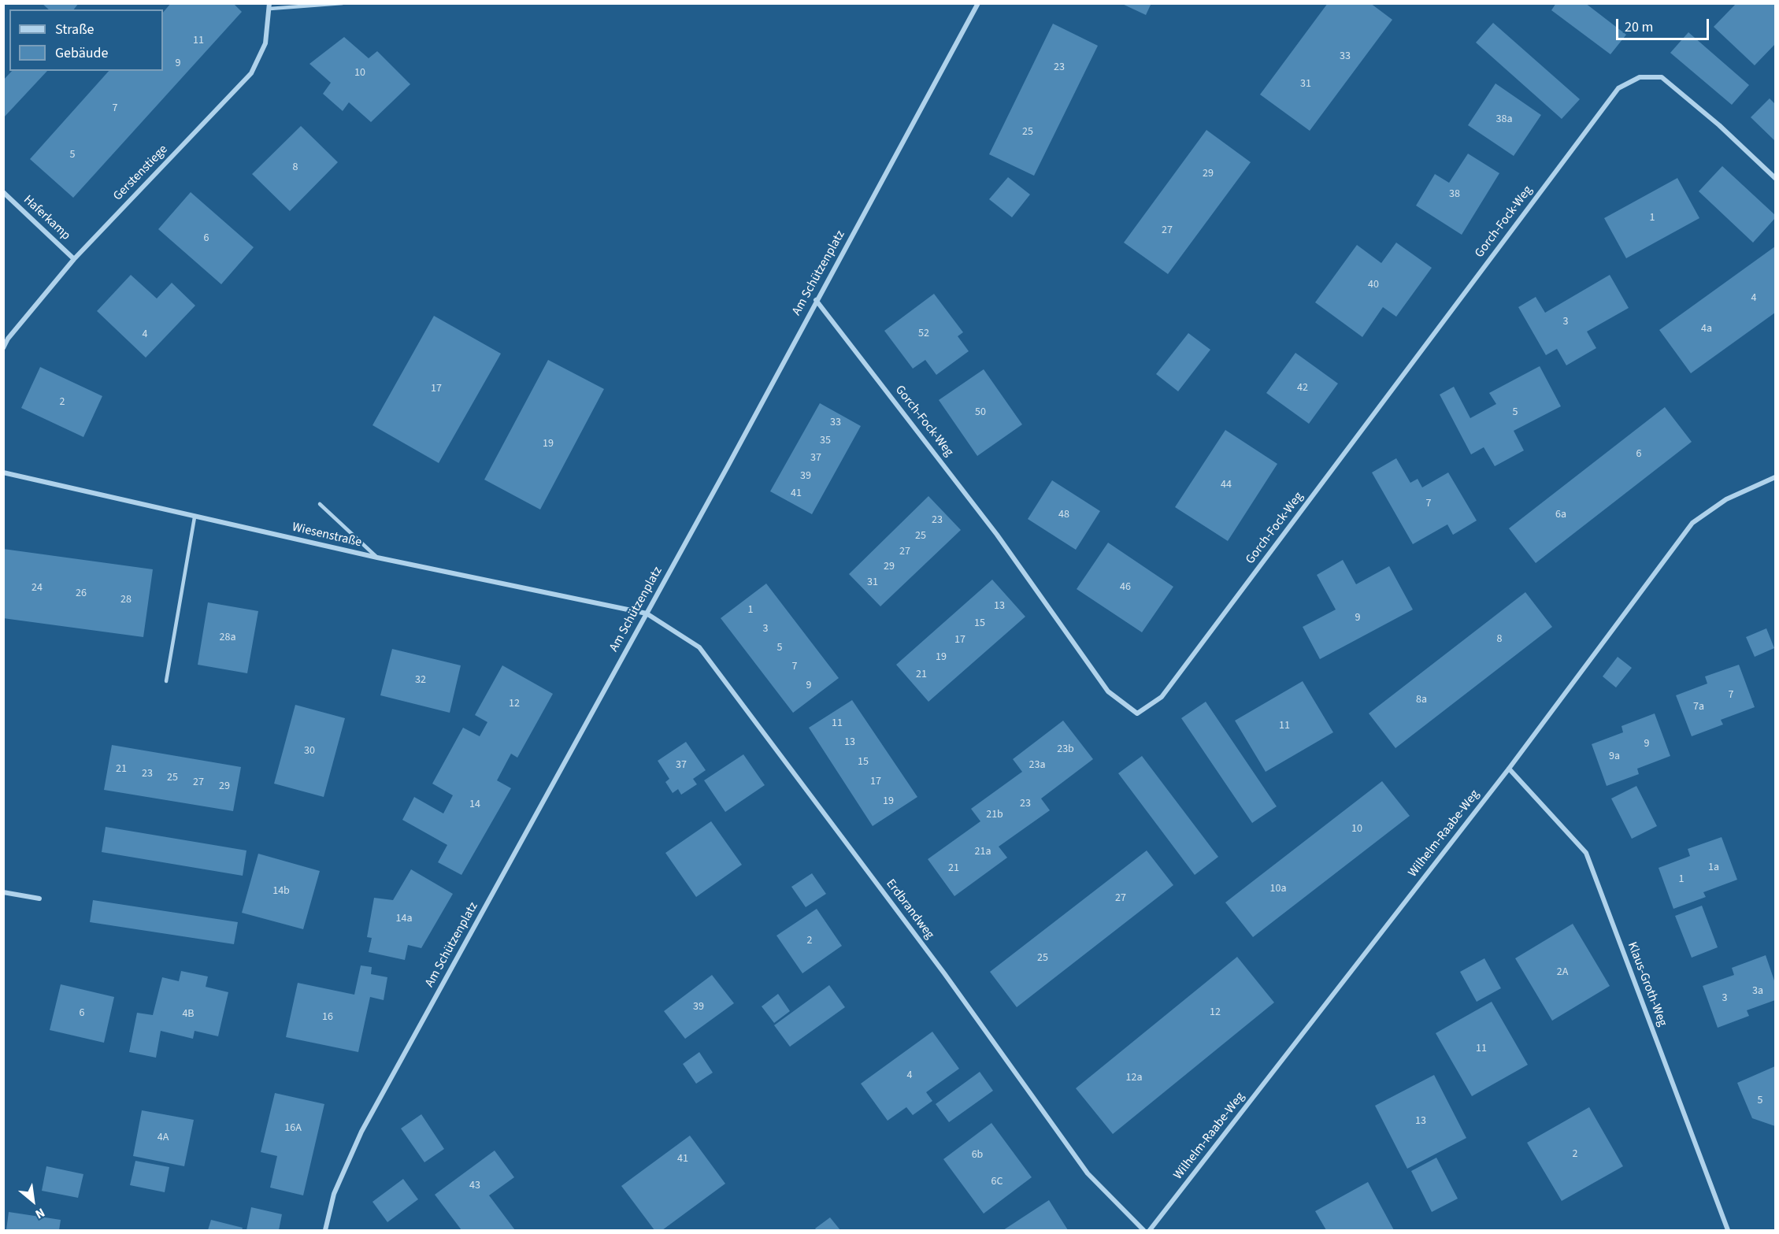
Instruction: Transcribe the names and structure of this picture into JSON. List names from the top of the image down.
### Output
{
  "streets": {
    "street": [
      "Gerstenstiege",
      "Haferkamp",
      "Gorch-Fock-Weg",
      "Am Schützenplatz",
      "Wiesenstraße",
      "Wilhelm-Raabe-Weg",
      "Erdbrandweg",
      "Klaus-Groth-Weg"
    ]
  },
  "crossings": [
    ["Gerstenstiege", "Haferkamp"],
    ["Gorch-Fock-Weg", "Am Schützenplatz"],
    ["Am Schützenplatz", "Wiesenstraße"],
    ["Am Schützenplatz", "Erdbrandweg"],
    ["Wiesenstraße", "Erdbrandweg"],
    ["Wilhelm-Raabe-Weg", "Klaus-Groth-Weg"]
  ],
  "house_numbers": [
    "11",
    "33",
    "9",
    "23",
    "10",
    "31",
    "7",
    "38a",
    "25",
    "5",
    "8",
    "29",
    "38",
    "1",
    "27",
    "6",
    "40",
    "4",
    "3",
    "4a",
    "52",
    "4",
    "42",
    "17",
    "2",
    "50",
    "5",
    "33",
    "35",
    "19",
    "6",
    "37",
    "39",
    "44",
    "41",
    "7",
    "48",
    "6a",
    "23",
    "25",
    "27",
    "29",
    "31",
    "46",
    "24",
    "26",
    "28",
    "13",
    "1",
    "9",
    "15",
    "3",
    "28a",
    "8",
    "17",
    "5",
    "19",
    "7",
    "21",
    "32",
    "9",
    "7",
    "8a",
    "12",
    "7a",
    "11",
    "11",
    "13",
    "9",
    "23b",
    "30",
    "9a",
    "15",
    "37",
    "23a",
    "21",
    "23",
    "25",
    "17",
    "27",
    "29",
    "19",
    "23",
    "14",
    "21b",
    "10",
    "21a",
    "1a",
    "21",
    "1",
    "10a",
    "14b",
    "27",
    "14a",
    "2",
    "25",
    "2A",
    "3a",
    "3",
    "39",
    "12",
    "6",
    "4B",
    "16",
    "11",
    "4",
    "12a",
    "5",
    "13",
    "16A",
    "4A",
    "2",
    "6b",
    "41",
    "6C",
    "43"
  ],
  "legend": ["Straße", "Gebäude"],
  "scale_bar": "20 m",
  "north": "bottom right"
}
